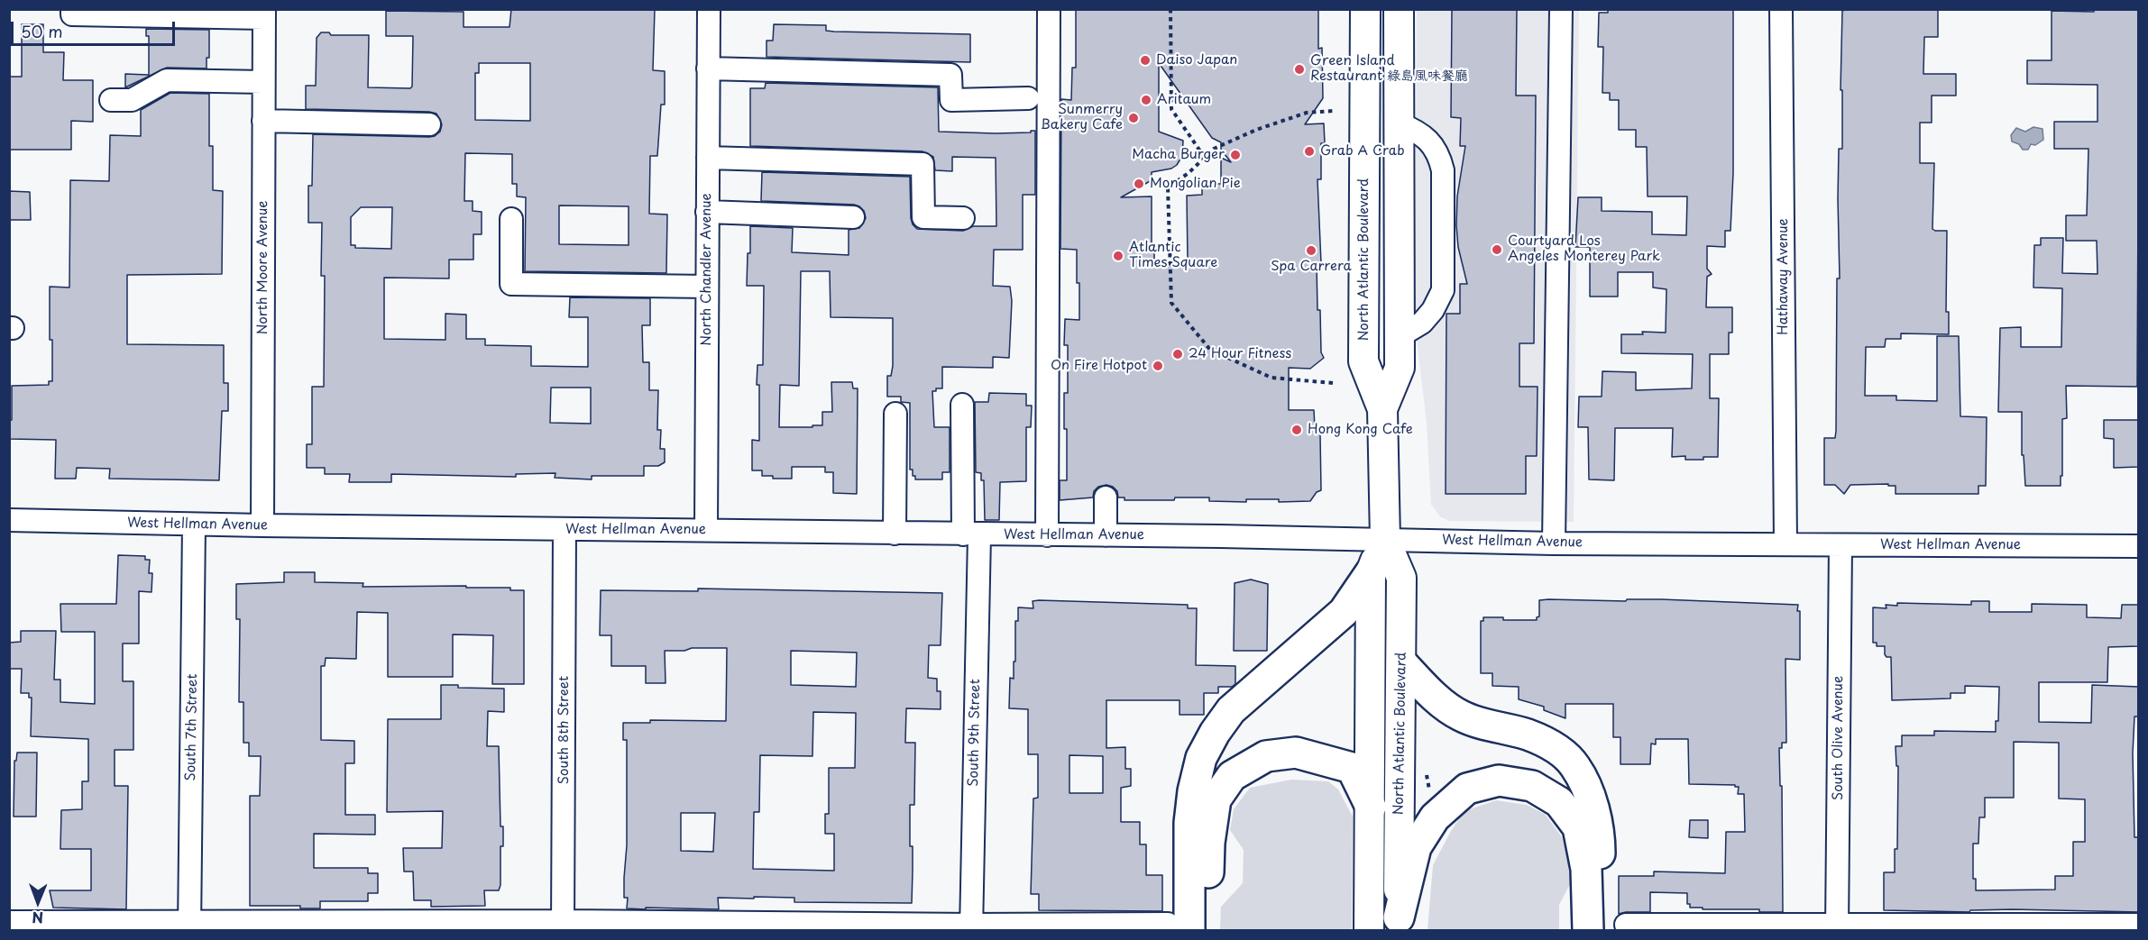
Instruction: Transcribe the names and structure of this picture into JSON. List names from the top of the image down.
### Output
{
  "streets": {
    "main road": ["North Atlantic Boulevard"],
    "street": [
      "North Moore Avenue",
      "North Chandler Avenue",
      "Hathaway Avenue",
      "West Hellman Avenue",
      "South 7th Street",
      "South 8th Street",
      "South 9th Street",
      "South Olive Avenue"
    ]
  },
  "crossings": [
    ["North Atlantic Boulevard", "West Hellman Avenue"],
    ["North Moore Avenue", "West Hellman Avenue"],
    ["North Chandler Avenue", "West Hellman Avenue"],
    ["Hathaway Avenue", "West Hellman Avenue"],
    ["West Hellman Avenue", "South 7th Street"],
    ["West Hellman Avenue", "South 8th Street"],
    ["West Hellman Avenue", "South 9th Street"],
    ["West Hellman Avenue", "South Olive Avenue"]
  ],
  "places": [
    "Daiso Japan",
    "Green Island Restaurant 綠島風味餐廳",
    "Aritaum",
    "Sunmerry Bakery Cafe",
    "Grab A Crab",
    "Macha Burger",
    "Mongolian Pie",
    "Courtyard Los Angeles Monterey Park",
    "Spa Carrera",
    "Atlantic Times Square",
    "24 Hour Fitness",
    "On Fire Hotpot",
    "Hong Kong Cafe"
  ],
  "scale_bar": "50 m",
  "north": "bottom"
}
